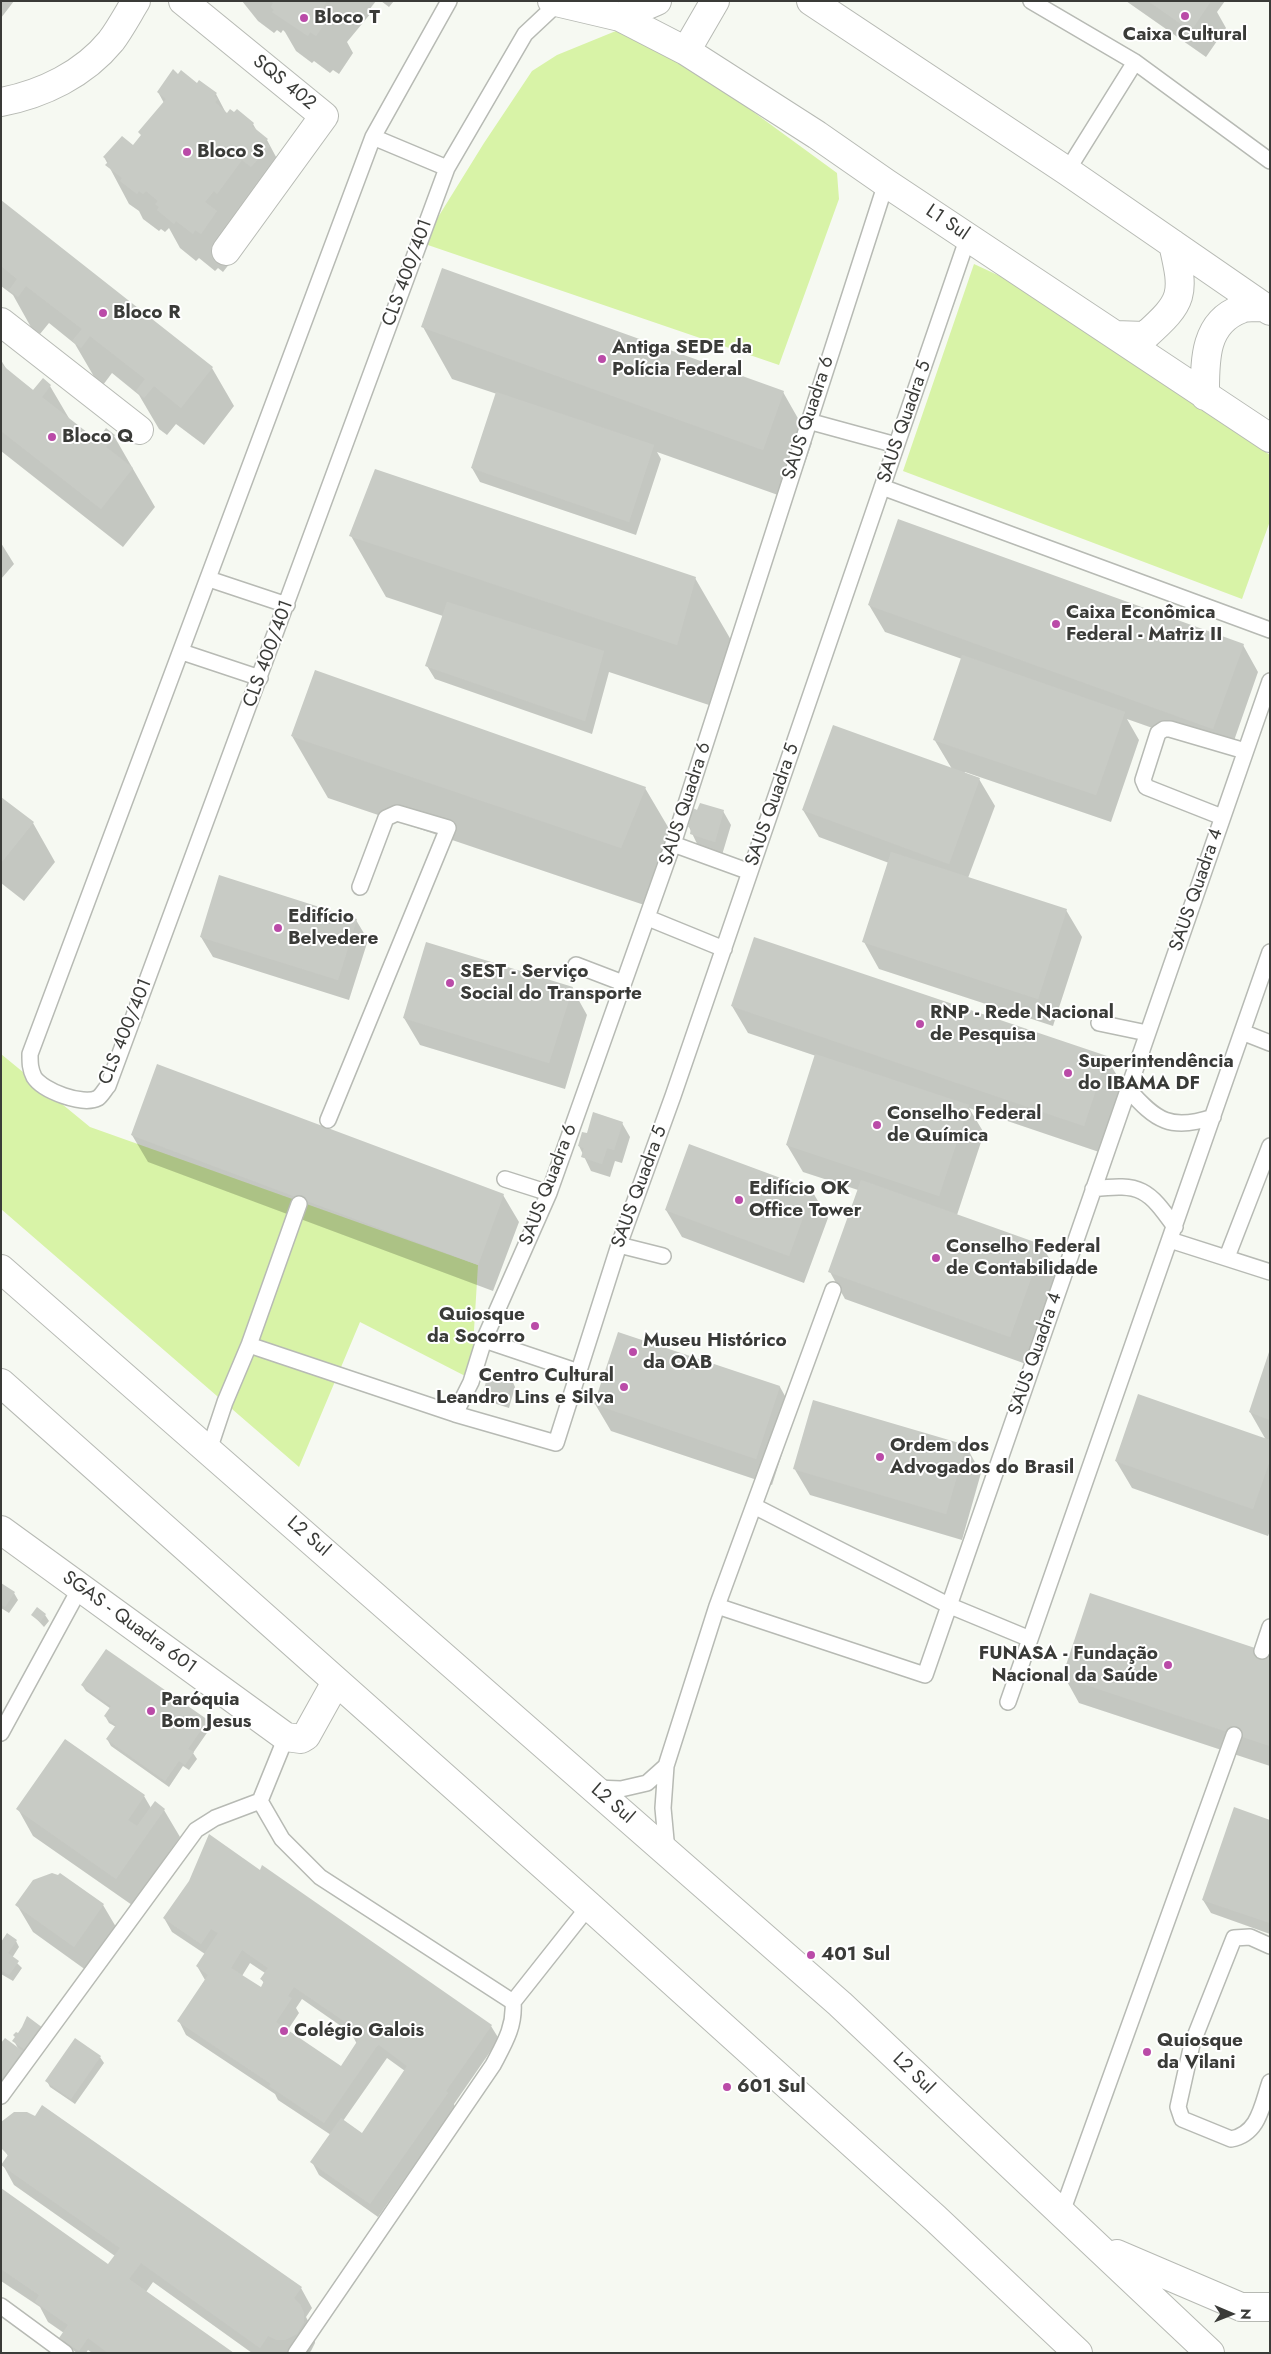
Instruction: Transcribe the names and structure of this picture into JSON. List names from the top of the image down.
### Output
{
  "streets": {
    "main road": [
      "SQS 402",
      "L1 Sul",
      "L2 Sul",
      "SGAS - Quadra 601"
    ],
    "lane": [
      "CLS 400/401",
      "SAUS Quadra 6",
      "SAUS Quadra 5",
      "SAUS Quadra 4"
    ]
  },
  "crossings": [
    ["L1 Sul", "CLS 400/401"],
    ["L1 Sul", "SAUS Quadra 6"],
    ["L1 Sul", "SAUS Quadra 5"],
    ["SAUS Quadra 6", "SAUS Quadra 5"]
  ],
  "places": [
    "Caixa Cultural",
    "Bloco T",
    "Bloco S",
    "Bloco R",
    "Antiga SEDE da Polícia Federal",
    "Bloco Q",
    "Caixa Econômica Federal - Matriz II",
    "Edifício Belvedere",
    "SEST - Serviço Social do Transporte",
    "RNP - Rede Nacional de Pesquisa",
    "Superintendência do IBAMA DF",
    "Conselho Federal de Química",
    "Edifício OK Office Tower",
    "Conselho Federal de Contabilidade",
    "Quiosque da Socorro",
    "Museu Histórico da OAB",
    "Centro Cultural Leandro Lins e Silva",
    "Ordem dos Advogados do Brasil",
    "FUNASA - Fundação Nacional da Saúde",
    "Paróquia Bom Jesus",
    "401 Sul",
    "Colégio Galois",
    "Quiosque da Vilani",
    "601 Sul"
  ],
  "north": "right"
}
